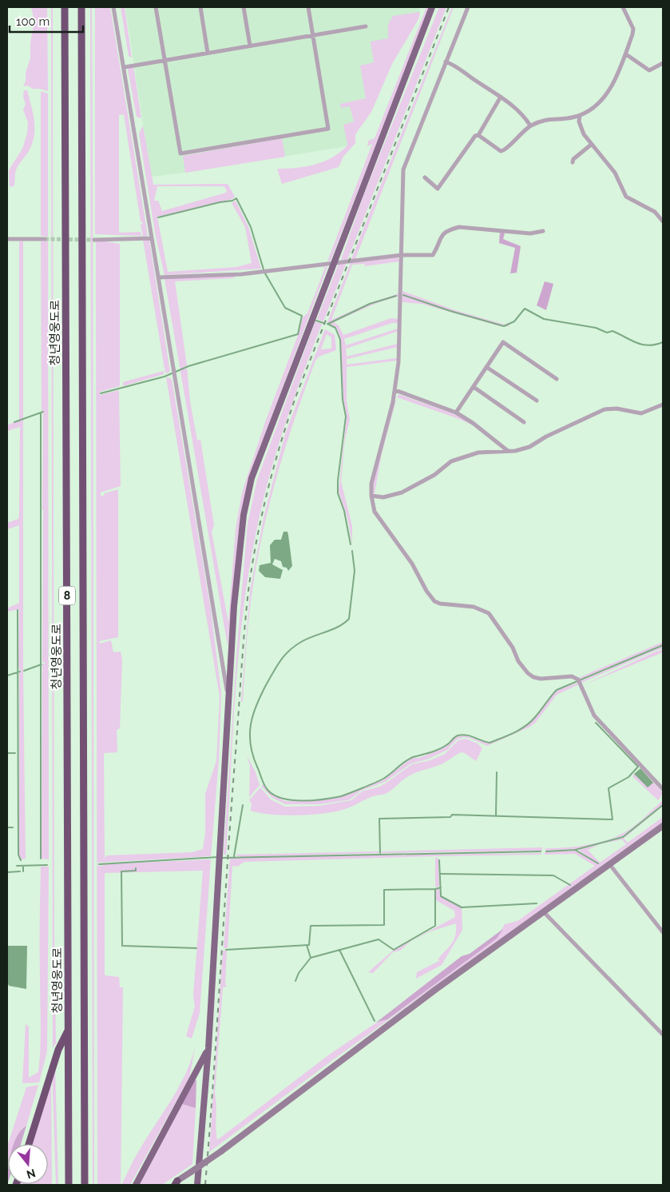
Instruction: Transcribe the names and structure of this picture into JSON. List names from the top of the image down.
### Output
{
  "streets": {
    "highway": ["청년영웅도로", "8"]
  },
  "scale_bar": "100 m",
  "north": "bottom"
}
